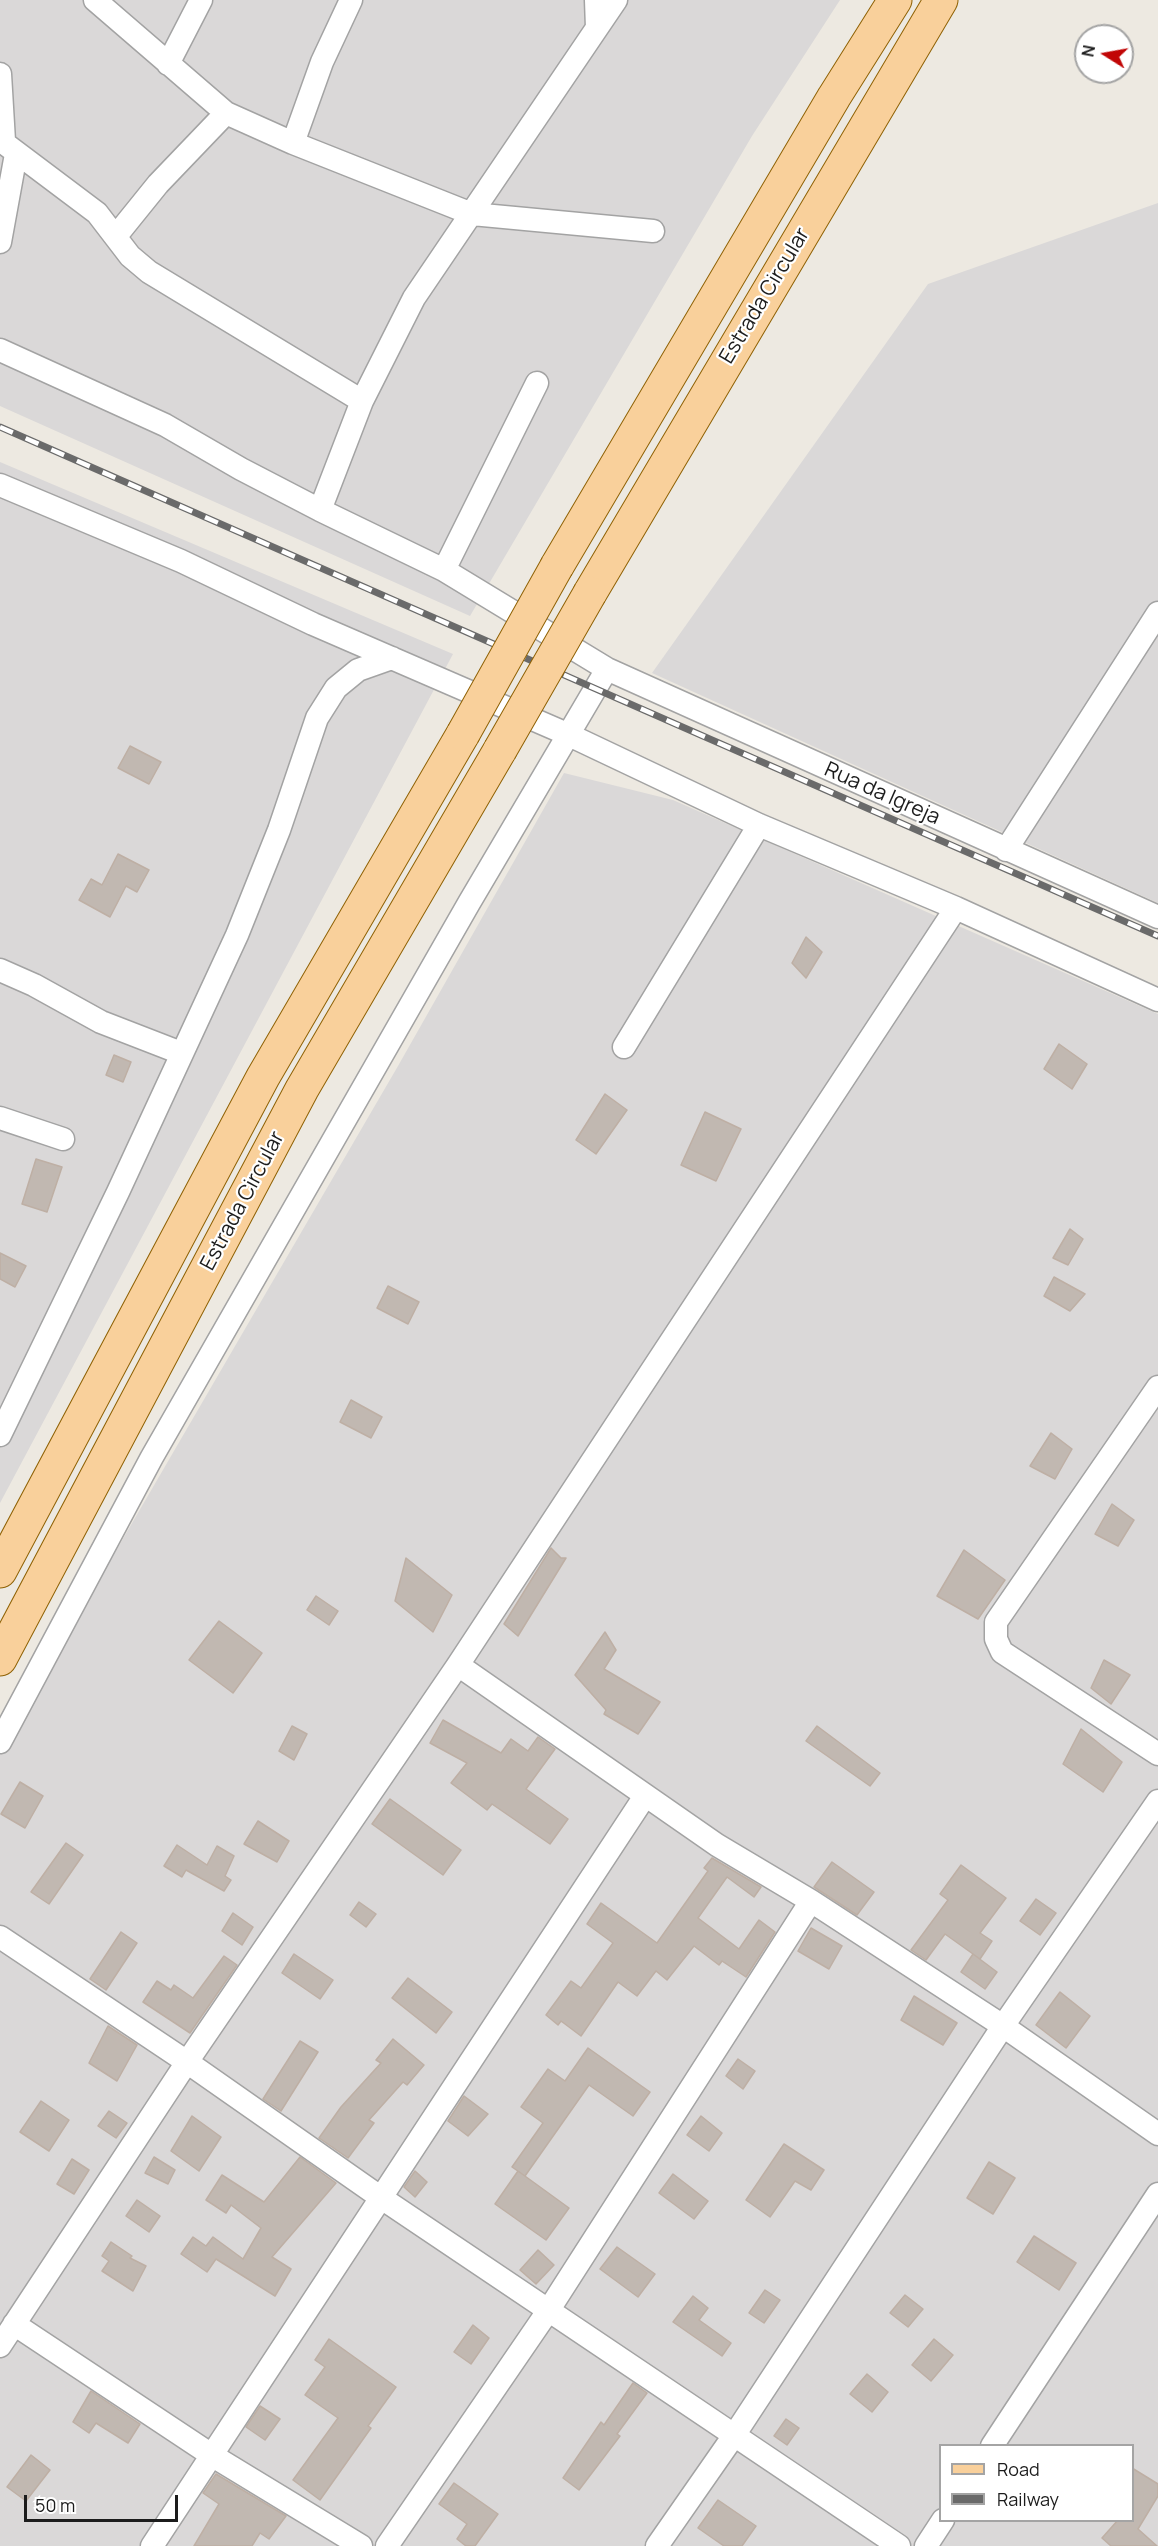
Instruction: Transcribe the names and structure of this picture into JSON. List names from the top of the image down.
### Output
{
  "streets": {
    "main road": ["Estrada Circular"],
    "street": ["Rua da Igreja"]
  },
  "legend": ["Road", "Railway"],
  "scale_bar": "50 m",
  "north": "left"
}
